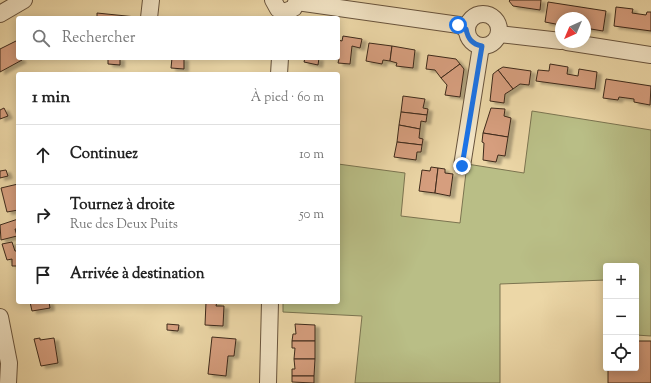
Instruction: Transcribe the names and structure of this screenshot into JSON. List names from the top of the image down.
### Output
{
  "north": "bottom left",
  "page": {
    "search": "Rechercher",
    "heading": ["1 min", "À pied · 60 m"],
    "list": [
      ["Continuez", "10 m"],
      ["Tournez à droite", "Rue des Deux Puits", "50 m"],
      "Arrivée à destination"
    ],
    "map_buttons": ["+", "−"]
  }
}
